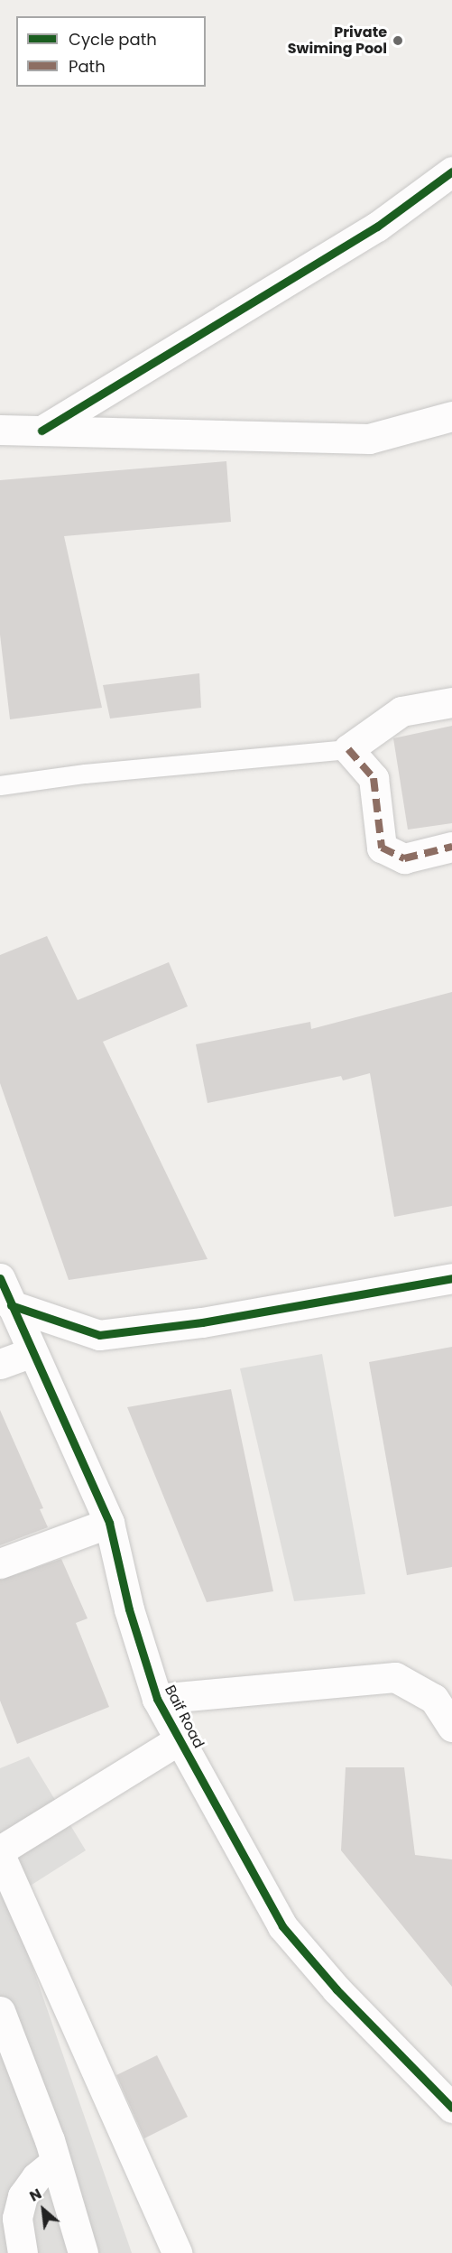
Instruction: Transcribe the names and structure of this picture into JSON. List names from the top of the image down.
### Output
{
  "streets": {
    "street": ["Baif Road"]
  },
  "places": ["Private Swiming Pool"],
  "legend": ["Cycle path", "Path"],
  "north": "top left"
}
